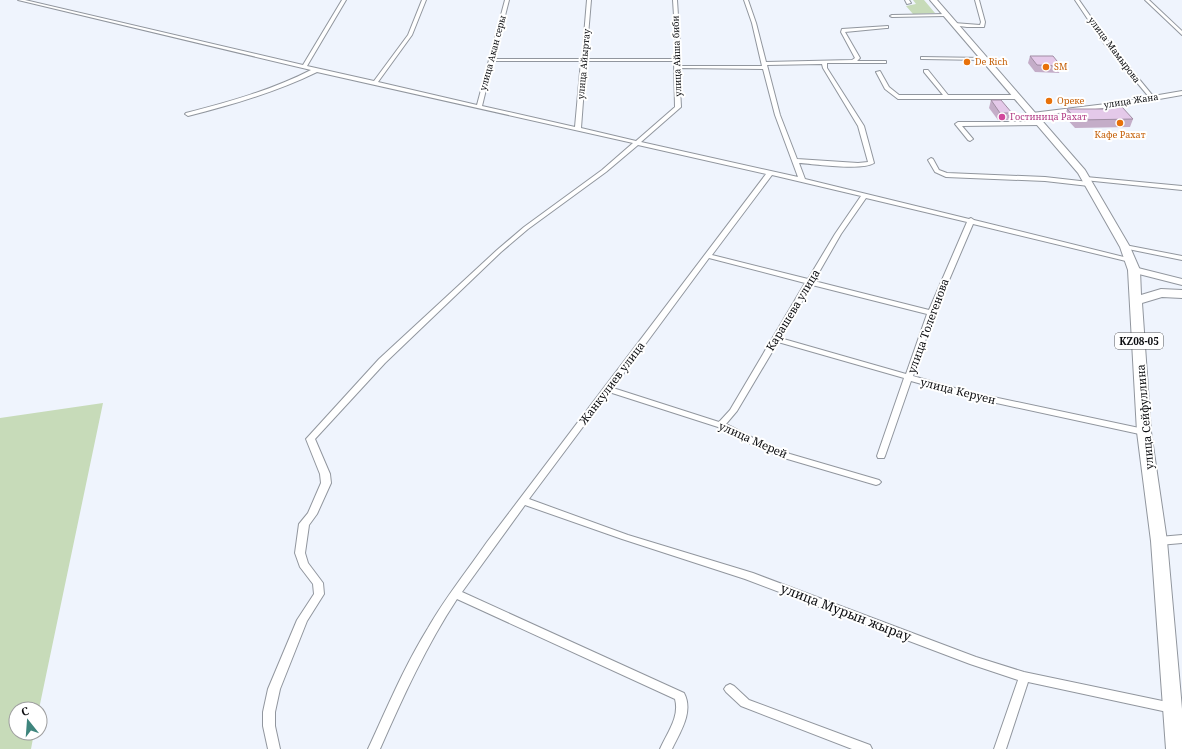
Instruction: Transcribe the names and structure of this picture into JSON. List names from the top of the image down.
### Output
{
  "streets": {
    "main road": ["KZ08-05", "улица Сейфуллина"],
    "street": [
      "улица Мамырова",
      "улица Акан серы",
      "улица Айша биби",
      "улица Айыртау",
      "улица Жана",
      "Карашева улица",
      "улица Толегенова",
      "Жанкулиев улица",
      "улица Керуен",
      "улица Мерей",
      "улица Мурын жырау"
    ]
  },
  "crossings": [
    ["улица Мамырова", "улица Жана"],
    ["улица Жана", "улица Сейфуллина"],
    ["Карашева улица", "улица Керуен"],
    ["Карашева улица", "улица Мерей"],
    ["улица Толегенова", "улица Керуен"],
    ["Жанкулиев улица", "улица Мерей"],
    ["Жанкулиев улица", "улица Мурын жырау"],
    ["улица Керуен", "улица Сейфуллина"],
    ["улица Сейфуллина", "улица Мурын жырау"]
  ],
  "places": [
    "De Rich",
    "SM",
    "Ореке",
    "Гостиница Рахат",
    "Кафе Рахат"
  ],
  "north": "top"
}
